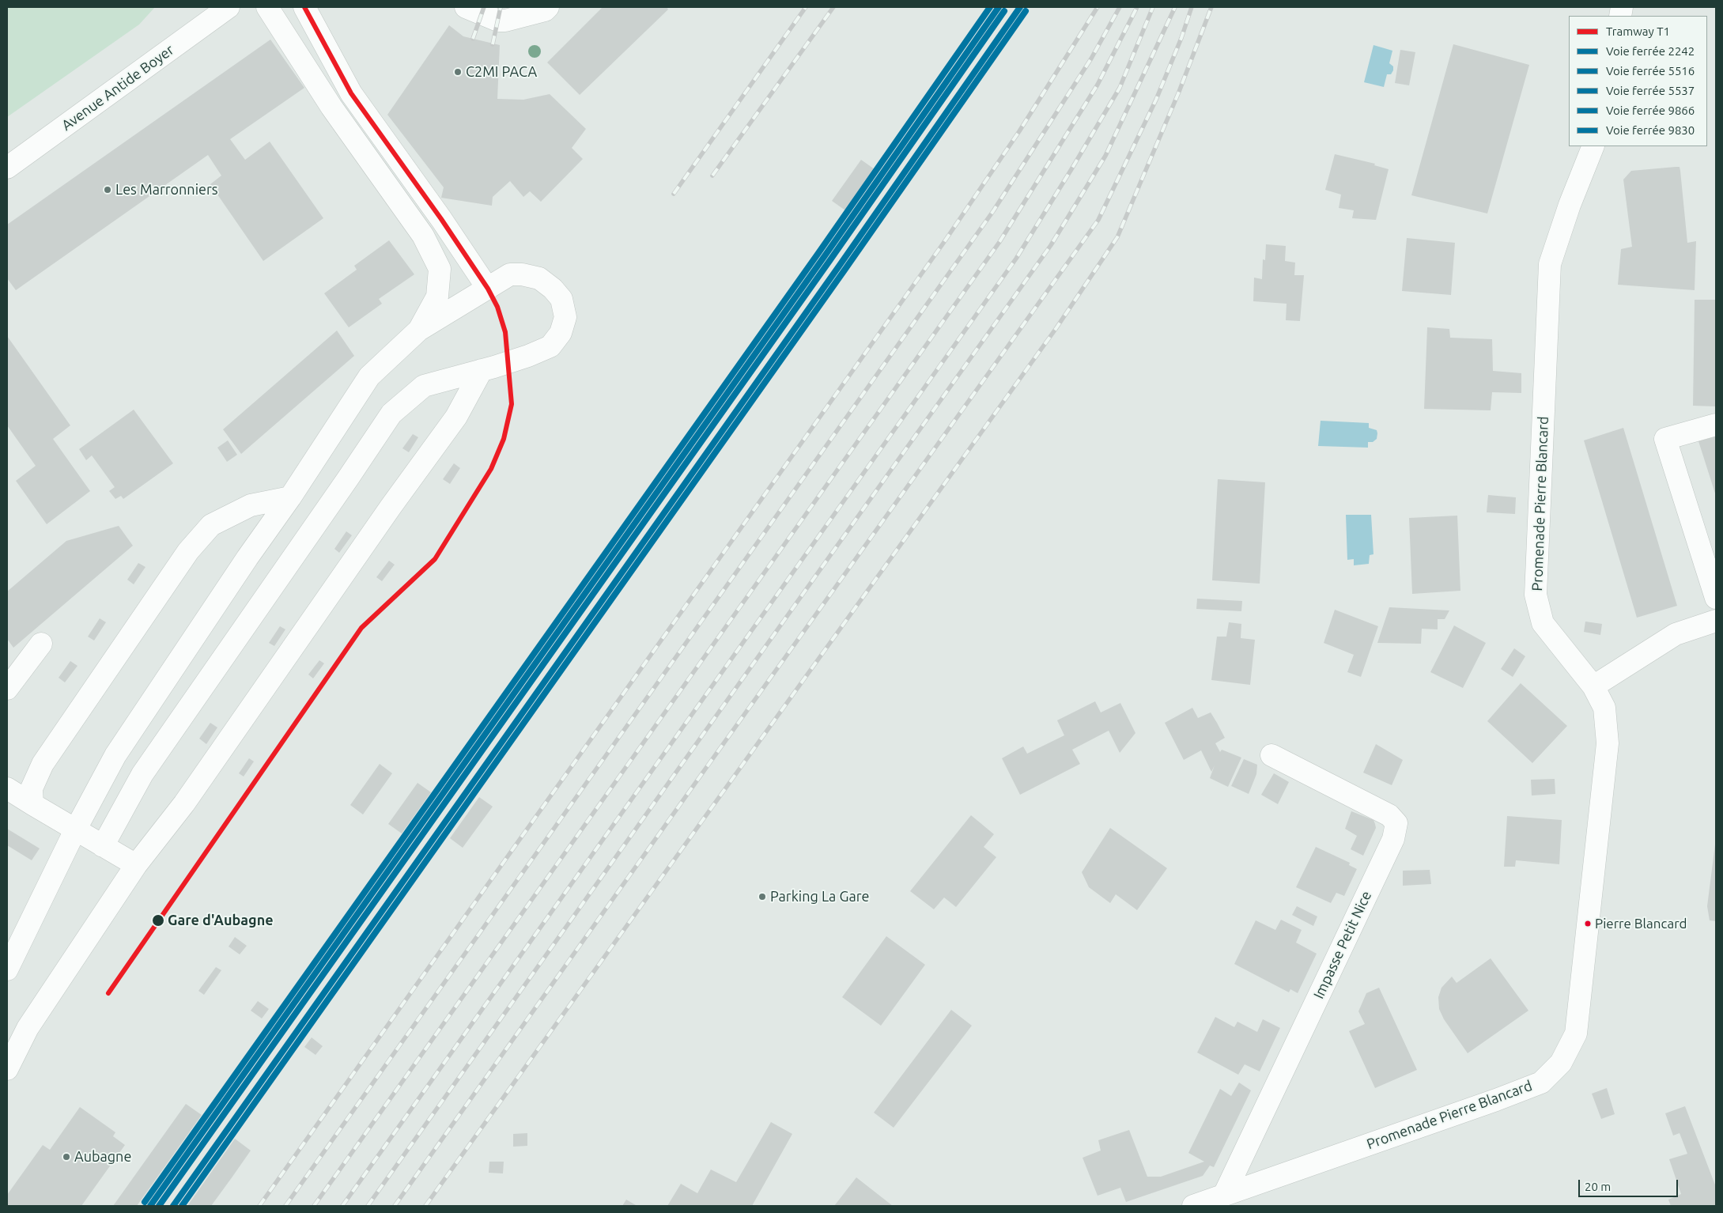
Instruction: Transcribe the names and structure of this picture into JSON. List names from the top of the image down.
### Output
{
  "streets": {
    "street": ["Avenue Antide Boyer", "Promenade Pierre Blancard", "Impasse Petit Nice"]
  },
  "crossings": [
    ["Promenade Pierre Blancard", "Impasse Petit Nice"]
  ],
  "places": [
    "C2MI PACA",
    "Les Marronniers",
    "Parking La Gare",
    "Gare d'Aubagne",
    "Pierre Blancard",
    "Aubagne"
  ],
  "lines": [
    "tram line T1",
    "rail line 2242",
    "rail line 5537",
    "rail line 9866",
    "rail line 5516",
    "rail line 9830"
  ],
  "legend": [
    "Tramway T1",
    "Voie ferrée 2242",
    "Voie ferrée 5516",
    "Voie ferrée 5537",
    "Voie ferrée 9866",
    "Voie ferrée 9830"
  ],
  "scale_bar": "20 m"
}
